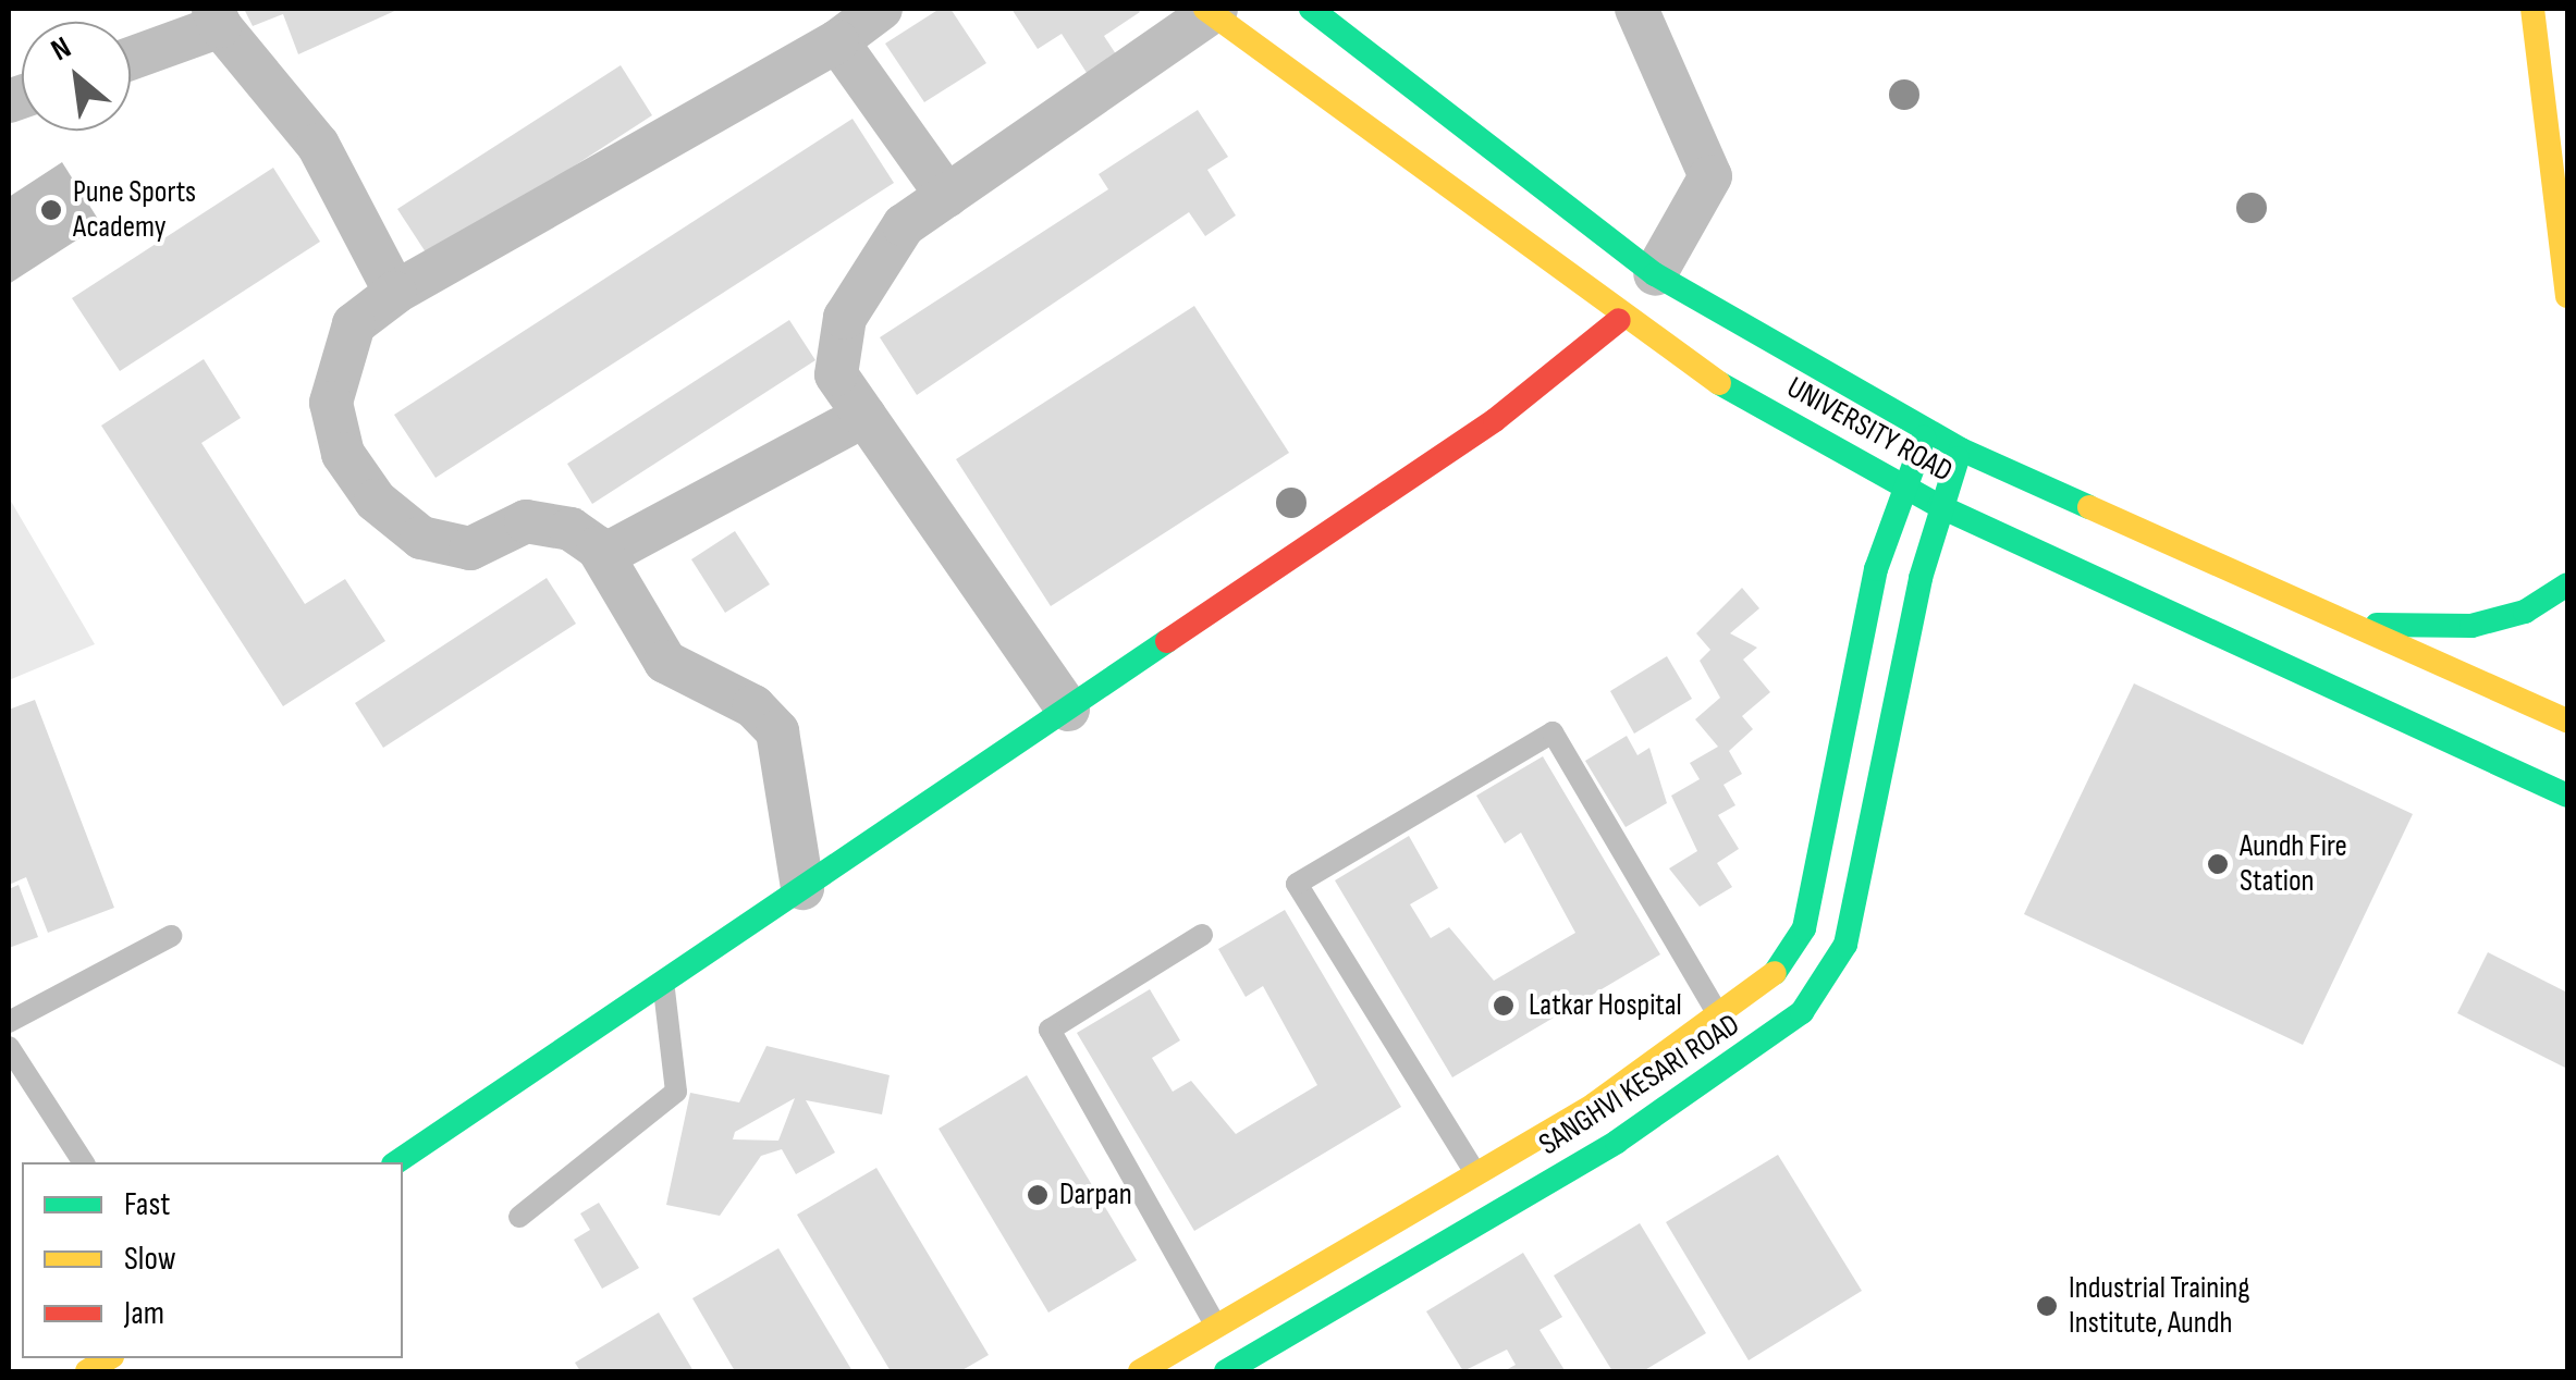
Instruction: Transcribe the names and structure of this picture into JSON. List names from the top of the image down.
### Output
{
  "streets": {
    "main road": ["UNIVERSITY ROAD", "SANGHVI KESARI ROAD"]
  },
  "crossings": [
    ["UNIVERSITY ROAD", "SANGHVI KESARI ROAD"]
  ],
  "places": [
    "Pune Sports Academy",
    "Aundh Fire Station",
    "Latkar Hospital",
    "Darpan",
    "Industrial Training Institute, Aundh"
  ],
  "legend": ["Fast", "Slow", "Jam"],
  "north": "top left"
}
